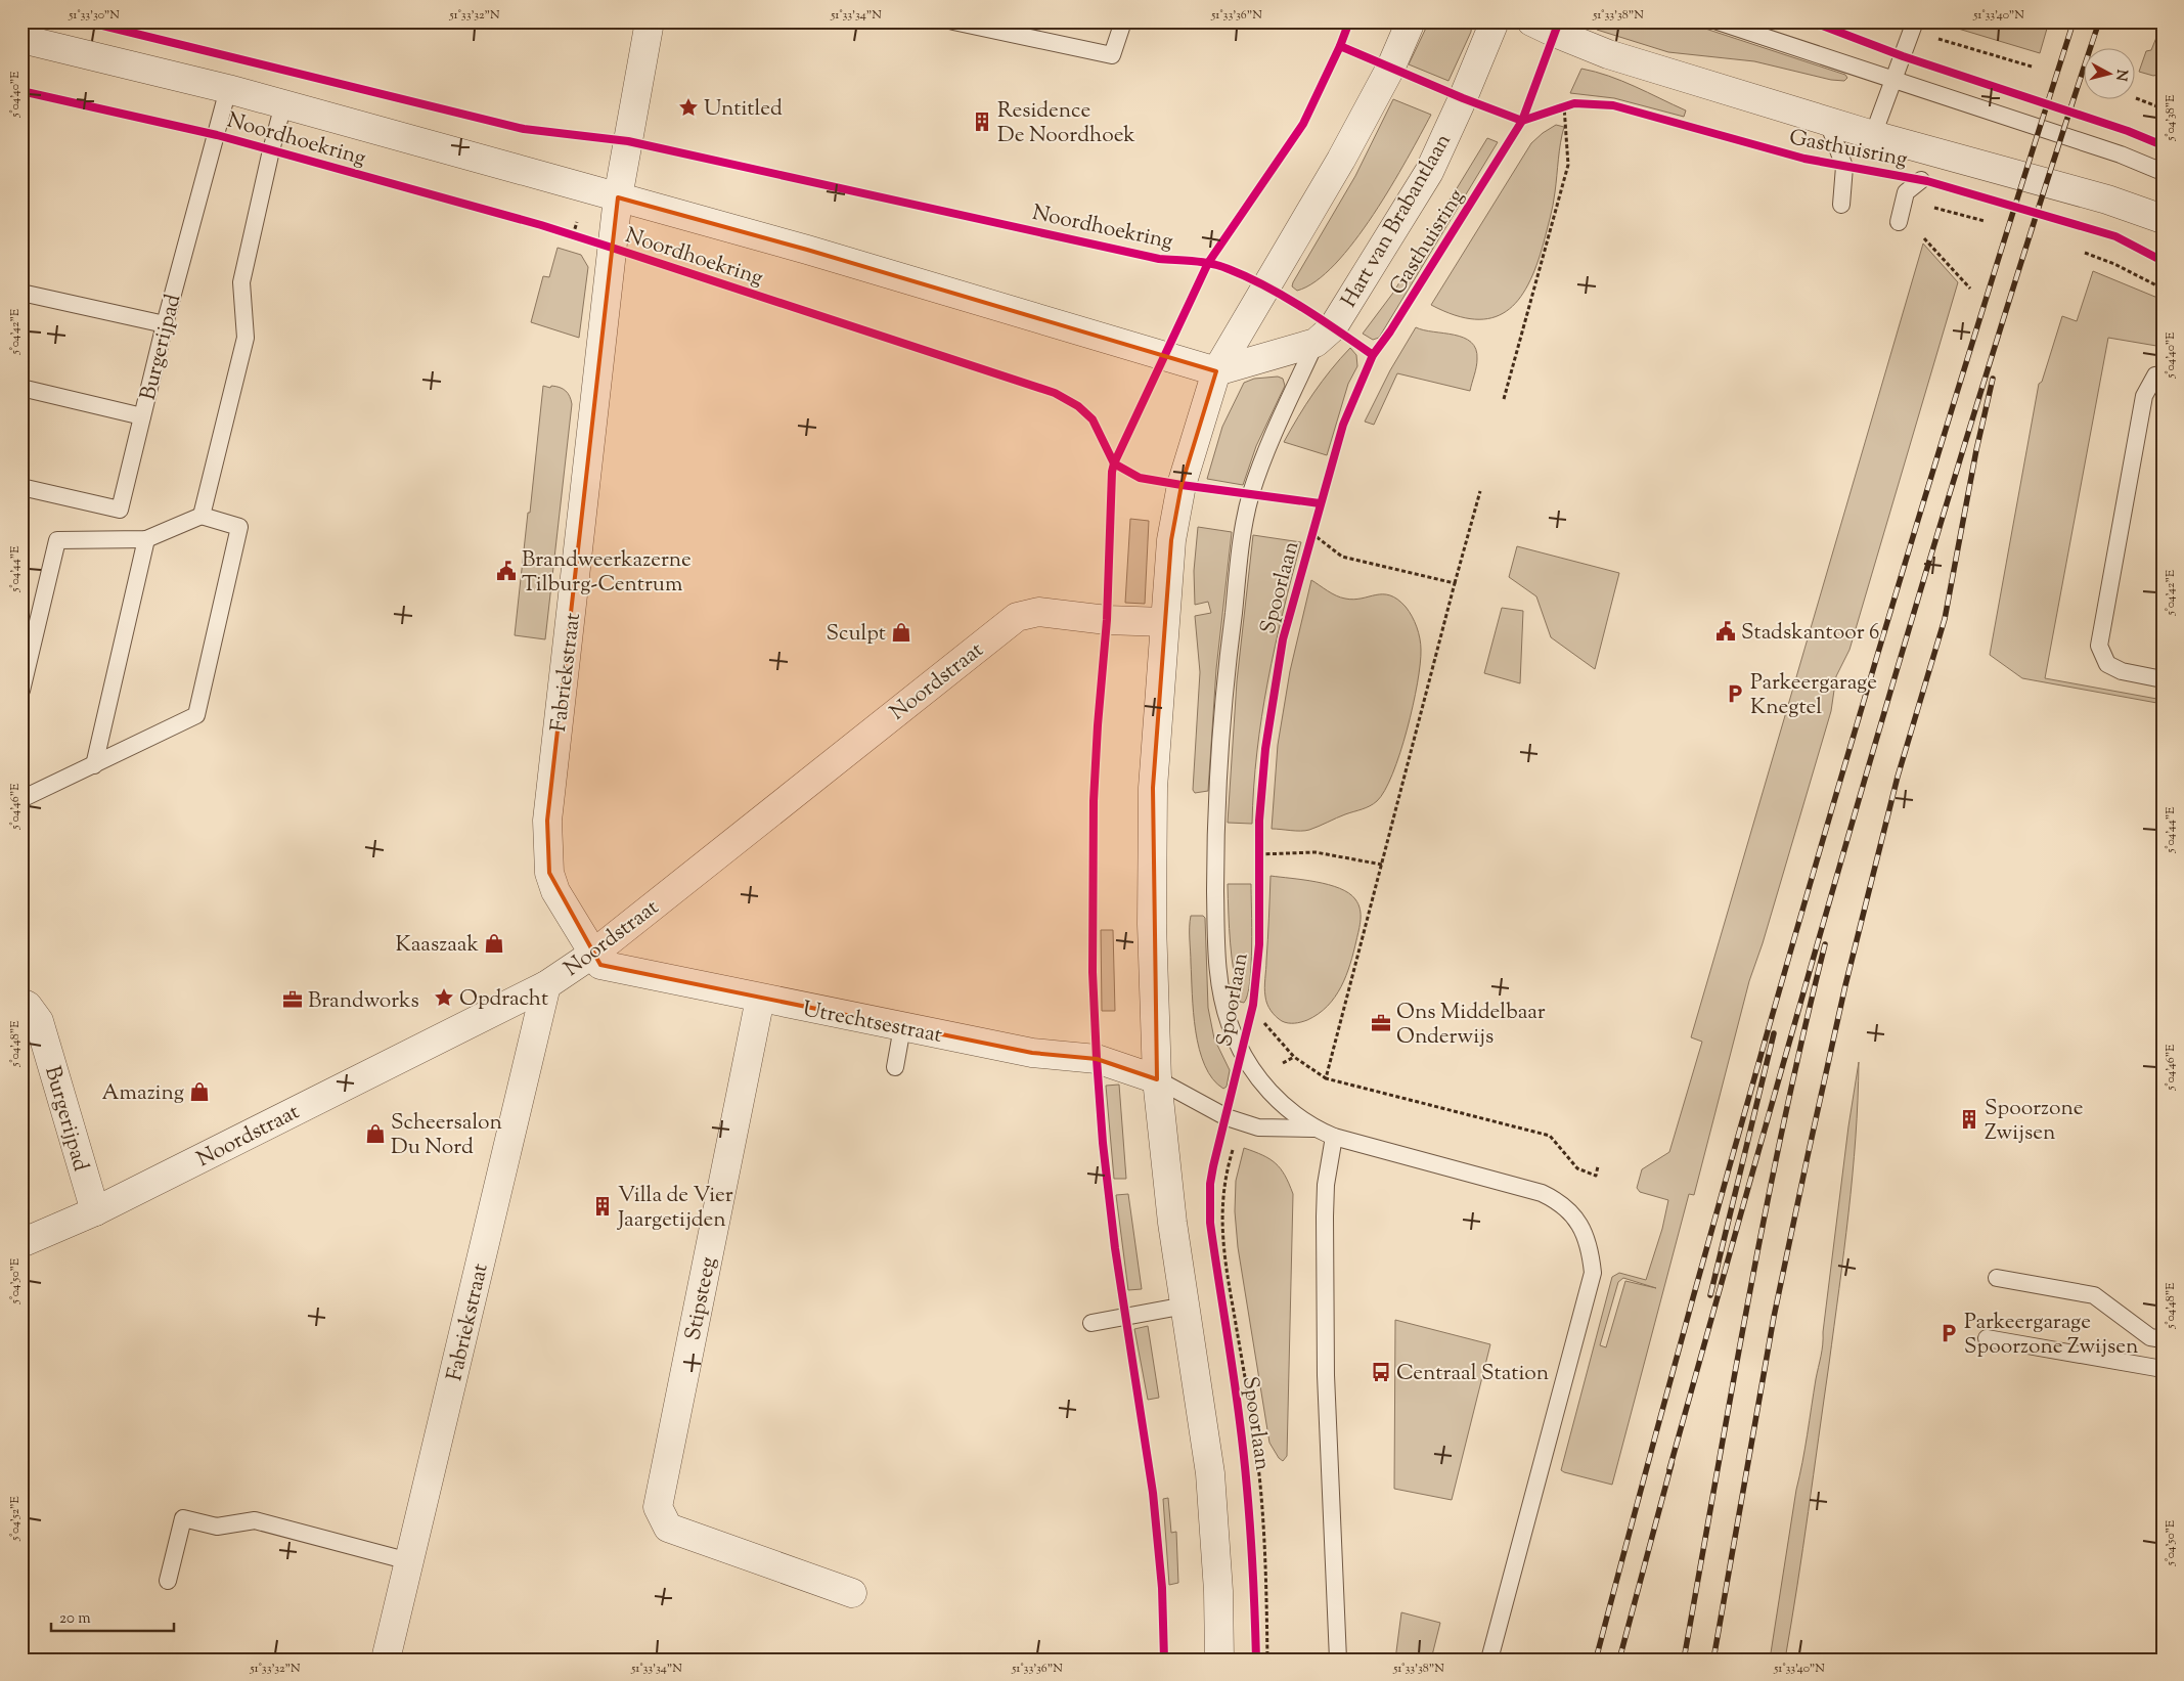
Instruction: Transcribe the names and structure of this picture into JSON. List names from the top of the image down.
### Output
{
  "streets": {
    "street": [
      "Noordhoekring",
      "Gasthuisring",
      "Hart van Brabantlaan",
      "Burgerijpad",
      "Fabriekstraat",
      "Noordstraat",
      "Utrechtsestraat",
      "Stipsteeg"
    ],
    "lane": ["Spoorlaan"]
  },
  "crossings": [
    ["Noordhoekring", "Hart van Brabantlaan"],
    ["Noordhoekring", "Burgerijpad"],
    ["Noordhoekring", "Fabriekstraat"],
    ["Hart van Brabantlaan", "Spoorlaan"],
    ["Burgerijpad", "Noordstraat"],
    ["Fabriekstraat", "Noordstraat"],
    ["Fabriekstraat", "Utrechtsestraat"],
    ["Noordstraat", "Utrechtsestraat"],
    ["Utrechtsestraat", "Stipsteeg"]
  ],
  "places": {
    "place": ["Untitled", "Opdracht"],
    "building": ["Residence De Noordhoek", "Spoorzone Zwijsen", "Villa de Vier Jaargetijden"],
    "public building": ["Brandweerkazerne Tilburg-Centrum", "Stadskantoor 6"],
    "shop": [
      "Sculpt",
      "Kaaszaak",
      "Amazing",
      "Scheersalon Du Nord"
    ],
    "parking": ["Parkeergarage Knegtel", "Parkeergarage Spoorzone Zwijsen"],
    "office": ["Brandworks", "Ons Middelbaar Onderwijs"],
    "bus stop": ["Centraal Station"]
  },
  "scale_bar": "20 m",
  "north": "right",
  "coordinates": [
    "51°33'30\"N",
    "51°33'32\"N",
    "51°33'34\"N",
    "51°33'36\"N",
    "51°33'38\"N",
    "51°33'40\"N",
    "5°04'40\"E",
    "5°04'38\"E",
    "5°04'42\"E",
    "5°04'44\"E",
    "5°04'46\"E",
    "5°04'48\"E",
    "5°04'50\"E",
    "5°04'52\"E"
  ]
}
